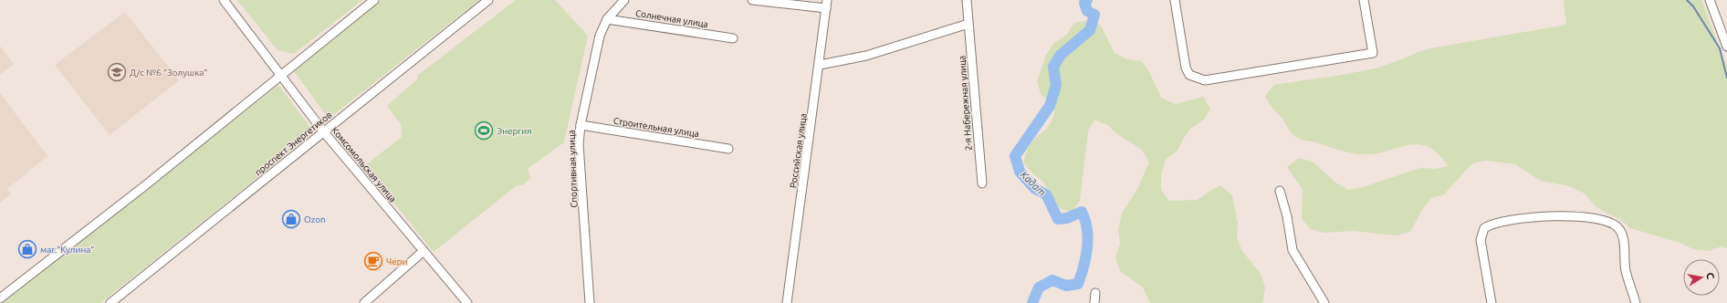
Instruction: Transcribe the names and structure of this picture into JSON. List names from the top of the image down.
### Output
{
  "streets": {
    "street": [
      "Солнечная улица",
      "2-я Набережная улица",
      "Строительная улица",
      "проспект Энергетиков",
      "Российская улица",
      "Комсомольская улица",
      "Спортивная улица"
    ]
  },
  "crossings": [
    ["Солнечная улица", "Спортивная улица"],
    ["Строительная улица", "Спортивная улица"],
    ["проспект Энергетиков", "Комсомольская улица"]
  ],
  "water": ["Кадат"],
  "places": {
    "school or university": ["Д/с №6 \"Золушка\""],
    "sports": ["Энергия"],
    "shop": ["Ozon", "маг.\"Кулина\""],
    "cafe": ["Чери"]
  },
  "north": "right"
}
